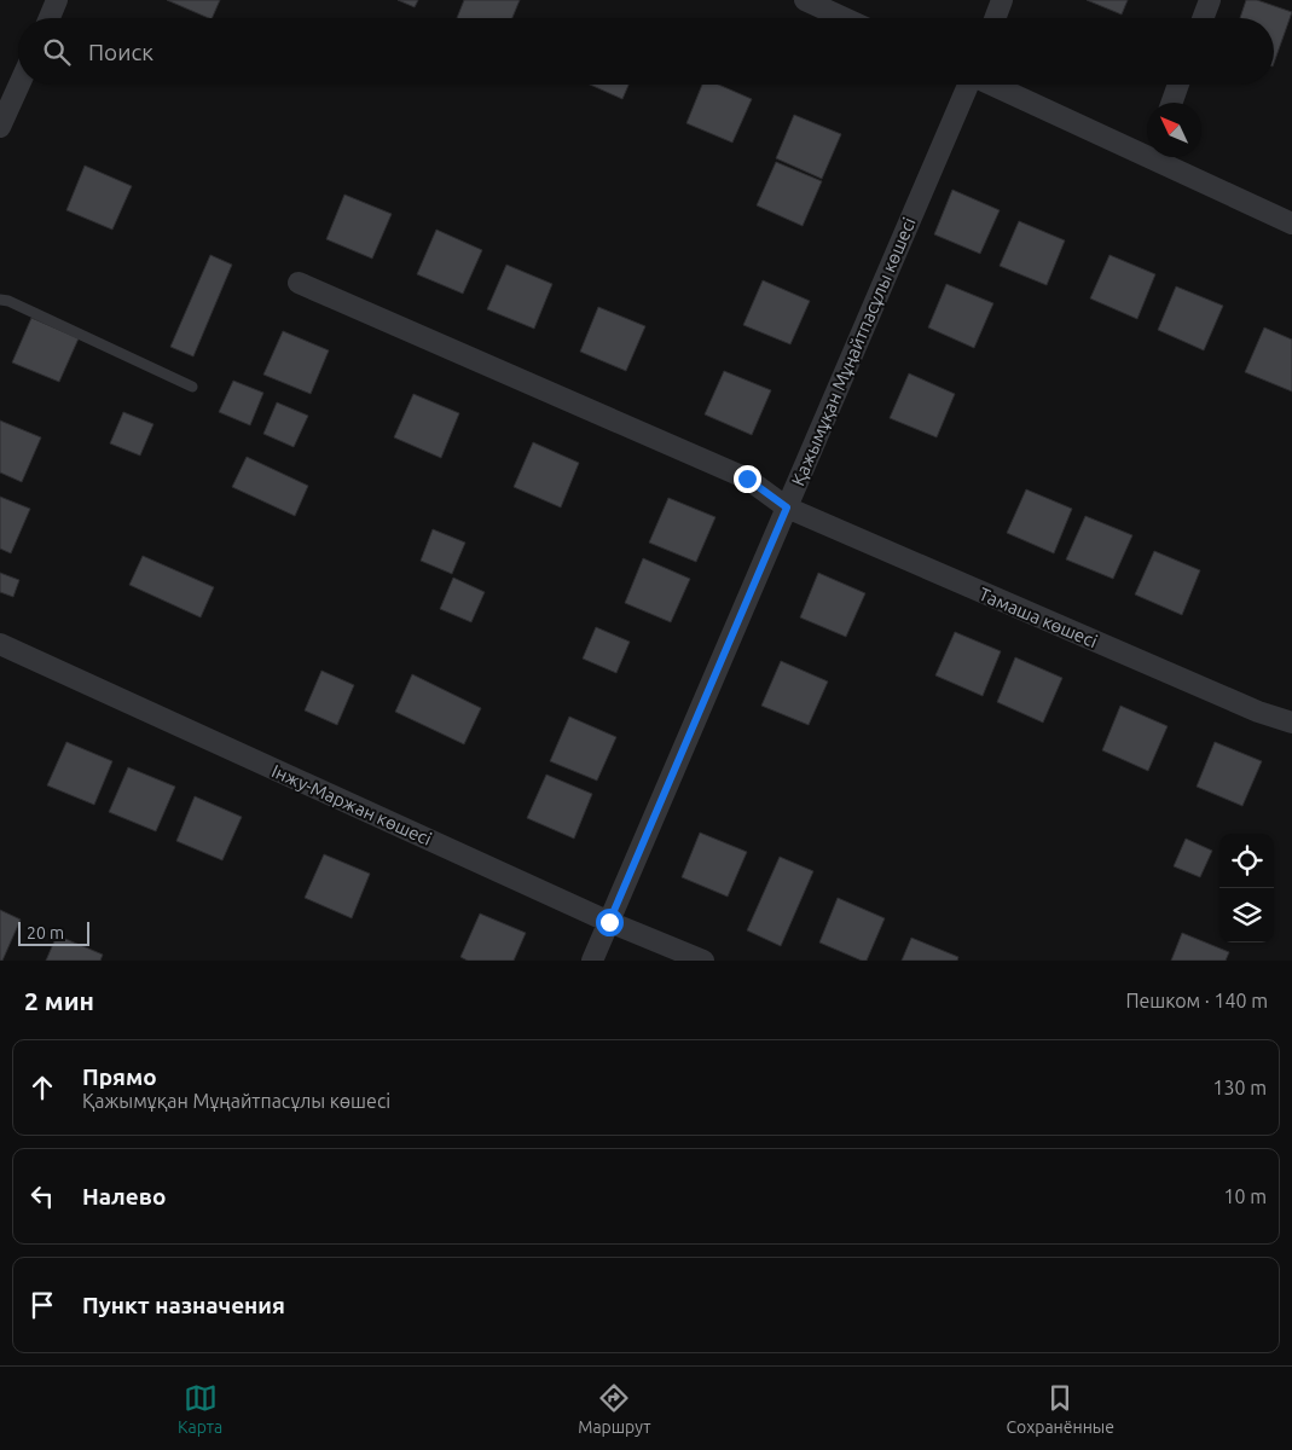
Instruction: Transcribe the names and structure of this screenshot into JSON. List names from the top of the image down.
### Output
{
  "streets": {
    "street": ["Қажымұқан Мұңайтпасұлы көшесі", "Тамаша көшесі", "Інжу-Маржан көшесі"]
  },
  "crossings": [
    ["Қажымұқан Мұңайтпасұлы көшесі", "Тамаша көшесі"],
    ["Қажымұқан Мұңайтпасұлы көшесі", "Інжу-Маржан көшесі"]
  ],
  "scale_bar": "20 m",
  "north": "top left",
  "page": {
    "search": "Поиск",
    "scale": "20 m",
    "heading": ["2 мин", "Пешком · 140 m"],
    "list": [
      ["Прямо", "Қажымұқан Мұңайтпасұлы көшесі", "130 m"],
      ["Налево", "10 m"],
      "Пункт назначения"
    ],
    "nav": ["Карта", "Маршрут", "Сохранённые"]
  }
}
